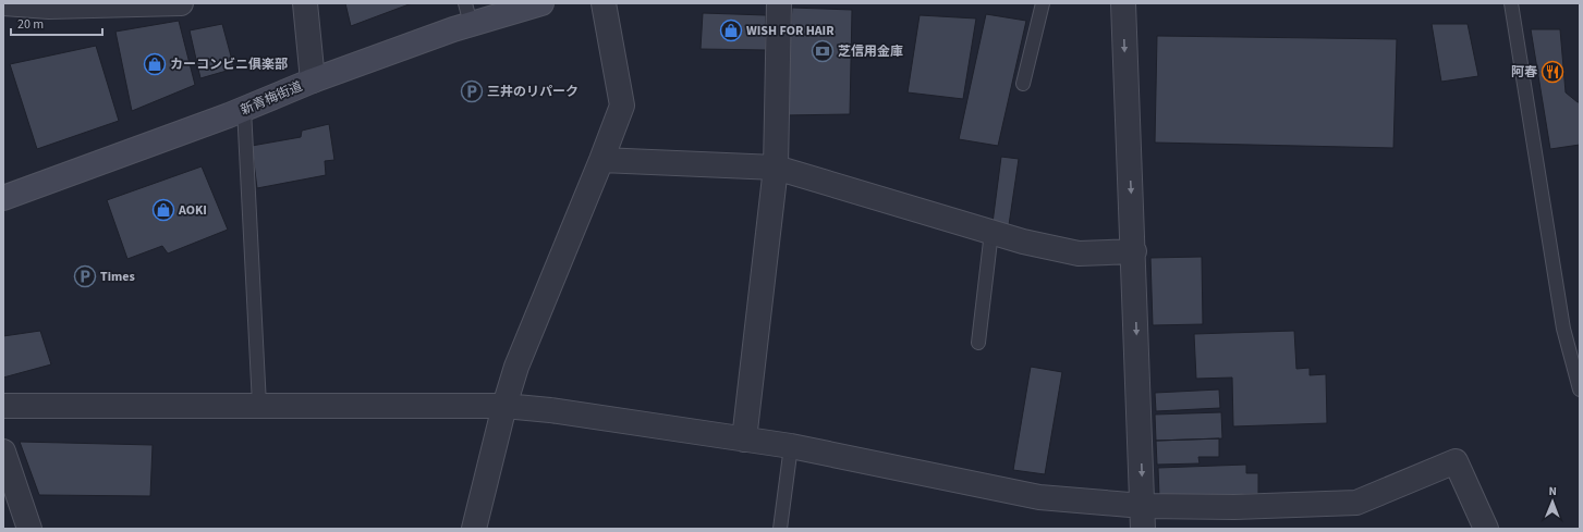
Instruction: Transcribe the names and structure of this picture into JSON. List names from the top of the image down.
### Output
{
  "streets": {
    "main road": ["新青梅街道"]
  },
  "places": {
    "shop": ["WISH FOR HAIR", "カーコンビニ俱楽部", "AOKI"],
    "bank": ["芝信用金庫"],
    "restaurant": ["阿春"],
    "parking": ["三井のリパーク", "Times"]
  },
  "scale_bar": "20 m",
  "north": "top"
}
